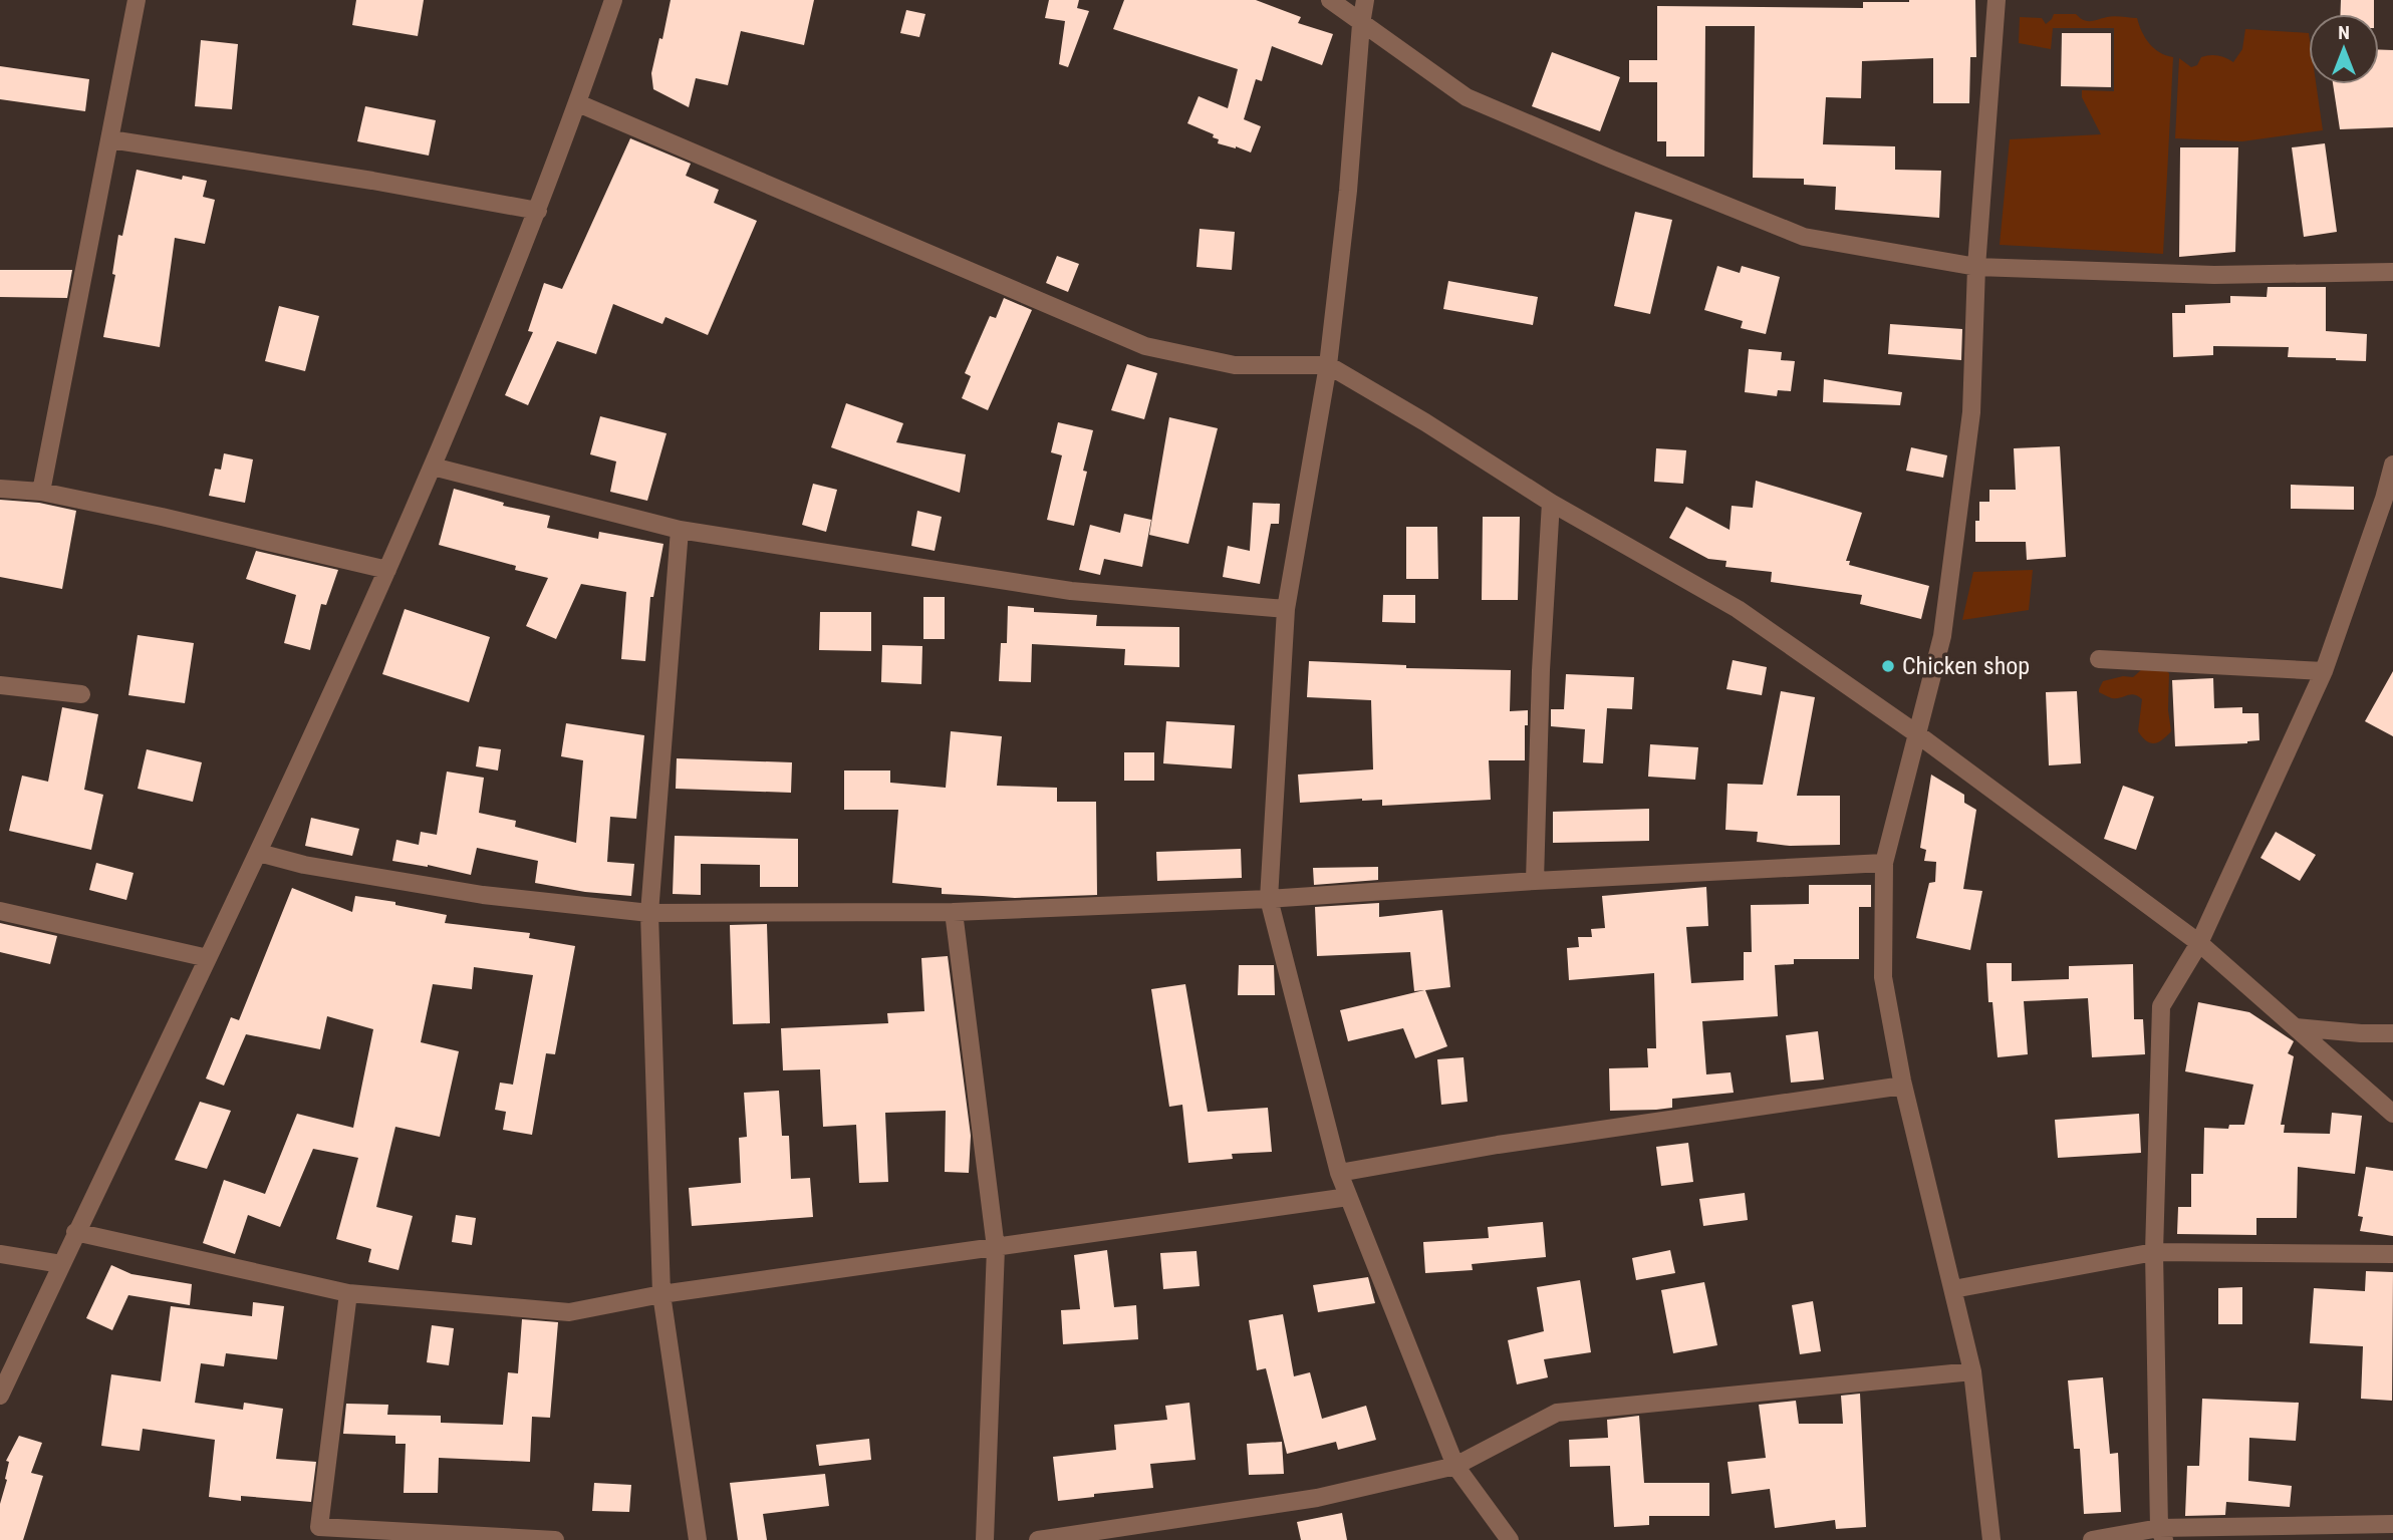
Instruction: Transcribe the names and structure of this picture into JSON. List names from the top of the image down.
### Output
{
  "places": ["Chicken shop"],
  "north": "top"
}
